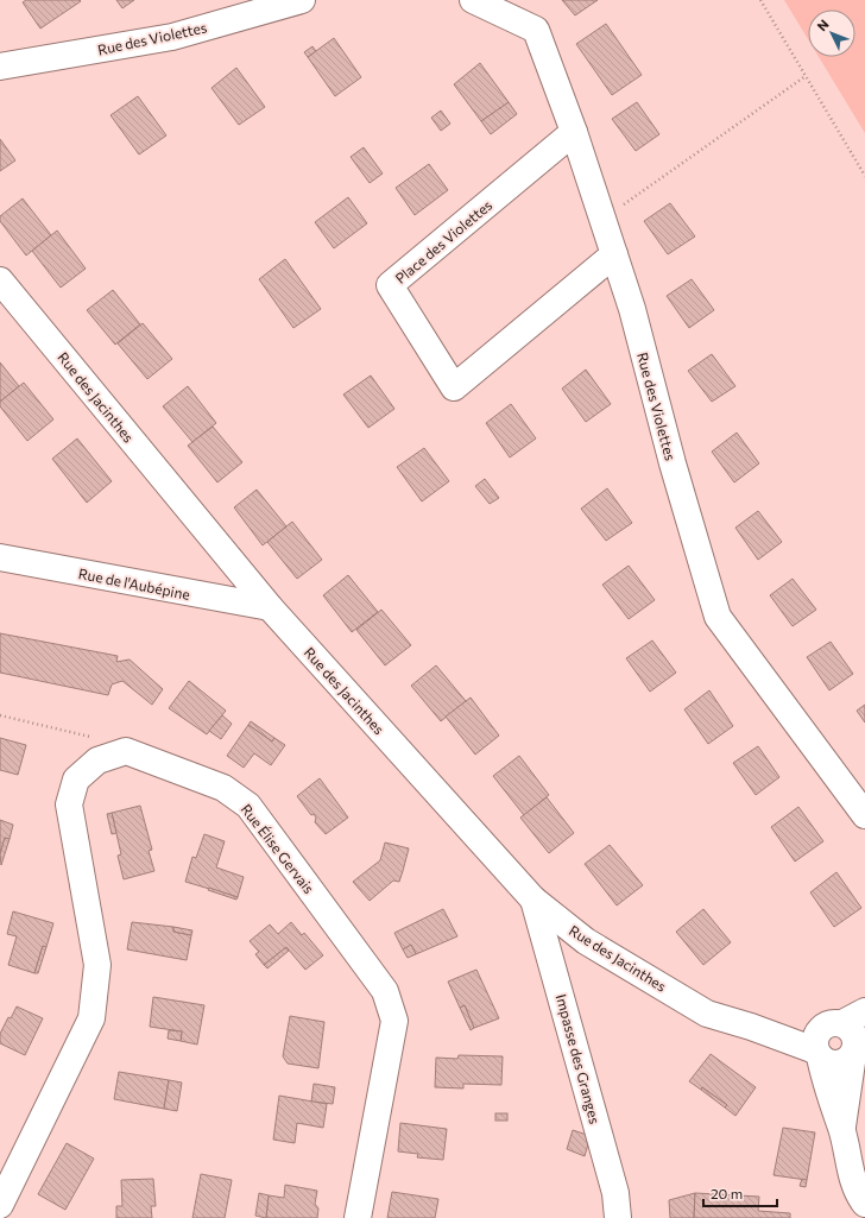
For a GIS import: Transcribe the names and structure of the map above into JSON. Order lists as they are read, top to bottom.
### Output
{
  "streets": {
    "street": [
      "Rue des Violettes",
      "Place des Violettes",
      "Rue des Jacinthes",
      "Rue de l'Aubépine",
      "Rue Élise Gervais",
      "Impasse des Granges"
    ]
  },
  "crossings": [
    ["Rue des Violettes", "Place des Violettes"],
    ["Rue des Jacinthes", "Rue de l'Aubépine"],
    ["Rue des Jacinthes", "Impasse des Granges"]
  ],
  "scale_bar": "20 m",
  "north": "top left"
}
